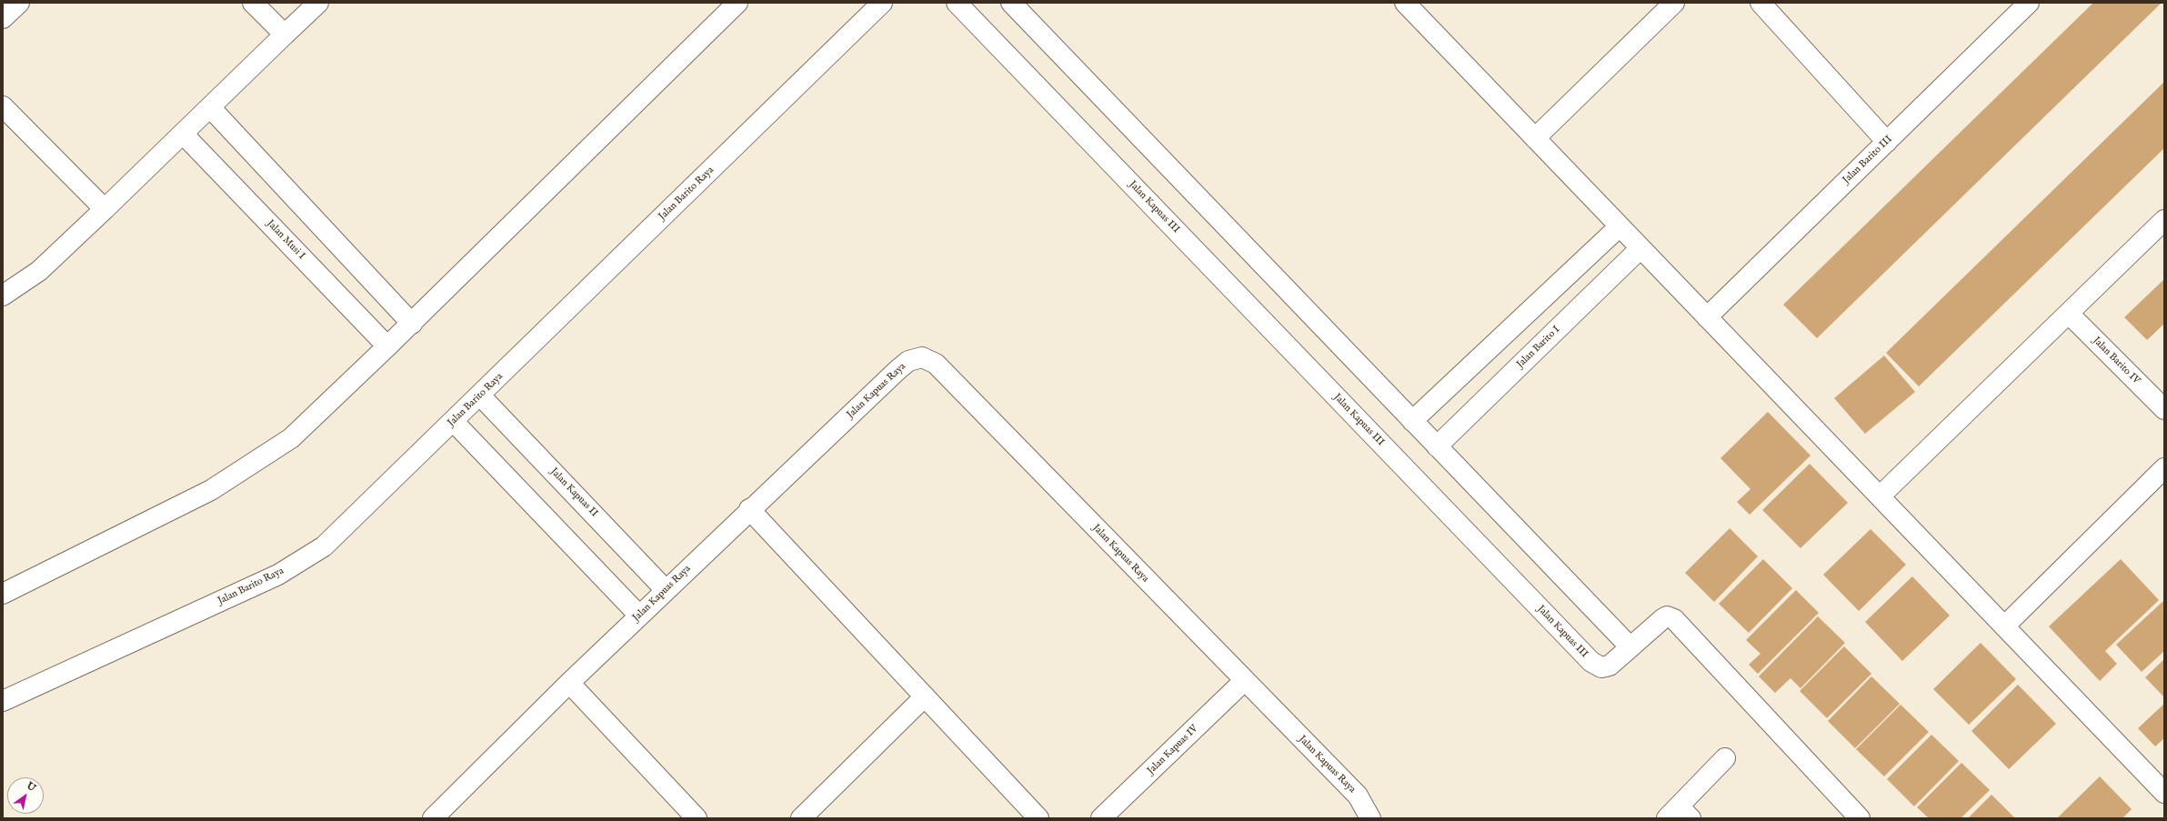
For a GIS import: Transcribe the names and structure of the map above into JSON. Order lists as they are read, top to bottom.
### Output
{
  "streets": {
    "street": [
      "Jalan Barito III",
      "Jalan Barito Raya",
      "Jalan Kapuas III",
      "Jalan Musi I",
      "Jalan Barito I",
      "Jalan Barito IV",
      "Jalan Kapuas Raya",
      "Jalan Kapuas II",
      "Jalan Kapuas IV"
    ]
  },
  "crossings": [
    ["Jalan Barito Raya", "Jalan Kapuas II"],
    ["Jalan Kapuas Raya", "Jalan Kapuas II"],
    ["Jalan Kapuas Raya", "Jalan Kapuas IV"]
  ],
  "north": "top right"
}
